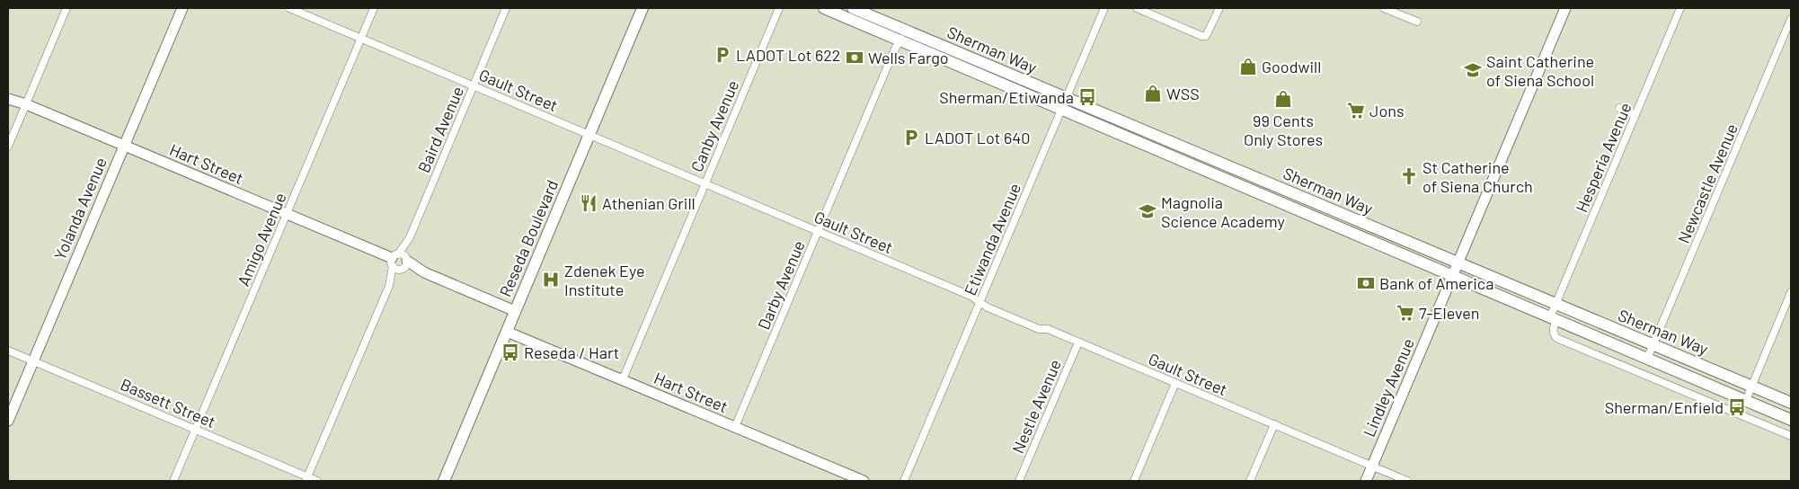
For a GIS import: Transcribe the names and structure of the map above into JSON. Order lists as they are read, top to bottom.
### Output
{
  "streets": {
    "main road": ["Sherman Way", "Reseda Boulevard"],
    "street": [
      "Gault Street",
      "Canby Avenue",
      "Baird Avenue",
      "Hesperia Avenue",
      "Hart Street",
      "Newcastle Avenue",
      "Yolanda Avenue",
      "Amigo Avenue",
      "Etiwanda Avenue",
      "Darby Avenue",
      "Lindley Avenue",
      "Bassett Street",
      "Nestle Avenue"
    ]
  },
  "crossings": [
    ["Sherman Way", "Hesperia Avenue"],
    ["Sherman Way", "Newcastle Avenue"],
    ["Sherman Way", "Etiwanda Avenue"],
    ["Sherman Way", "Darby Avenue"],
    ["Sherman Way", "Lindley Avenue"],
    ["Gault Street", "Canby Avenue"],
    ["Gault Street", "Baird Avenue"],
    ["Gault Street", "Reseda Boulevard"],
    ["Gault Street", "Amigo Avenue"],
    ["Gault Street", "Etiwanda Avenue"],
    ["Gault Street", "Darby Avenue"],
    ["Gault Street", "Lindley Avenue"],
    ["Gault Street", "Nestle Avenue"],
    ["Canby Avenue", "Hart Street"],
    ["Baird Avenue", "Hart Street"],
    ["Baird Avenue", "Bassett Street"],
    ["Hart Street", "Yolanda Avenue"],
    ["Hart Street", "Reseda Boulevard"],
    ["Hart Street", "Amigo Avenue"],
    ["Hart Street", "Darby Avenue"],
    ["Yolanda Avenue", "Bassett Street"],
    ["Amigo Avenue", "Bassett Street"]
  ],
  "places": {
    "parking": ["LADOT Lot 622", "LADOT Lot 640"],
    "bank": ["Wells Fargo", "Bank of America"],
    "shop": ["Goodwill", "WSS", "99 Cents Only Stores"],
    "school or university": ["Saint Catherine of Siena School", "Magnolia Science Academy"],
    "bus stop": ["Sherman/Etiwanda", "Reseda / Hart", "Sherman/Enfield"],
    "supermarket": ["Jons", "7-Eleven"],
    "church": ["St Catherine of Siena Church"],
    "restaurant": ["Athenian Grill"],
    "hospital": ["Zdenek Eye Institute"]
  }
}
